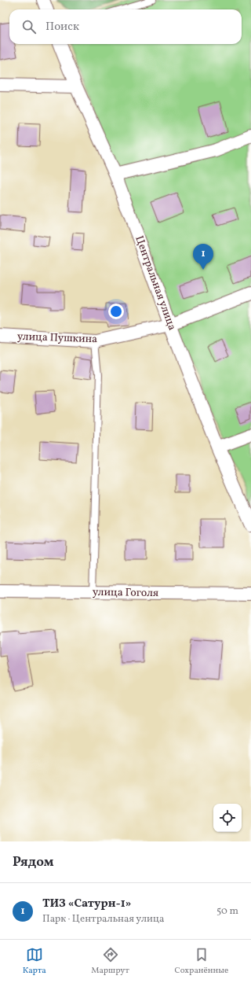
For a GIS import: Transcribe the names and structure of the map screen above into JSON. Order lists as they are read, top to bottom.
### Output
{
  "streets": {
    "street": ["Центральная улица", "улица Пушкина", "улица Гоголя"]
  },
  "crossings": [
    ["Центральная улица", "улица Пушкина"]
  ],
  "page": {
    "search": "Поиск",
    "pins": "1",
    "heading": "Рядом",
    "list": [
      {
        "mark": "1",
        "name": "ТИЗ «Сатурн-1»",
        "note": "Парк · Центральная улица",
        "value": "50 m"
      }
    ],
    "nav": ["Карта", "Маршрут", "Сохранённые"]
  }
}
